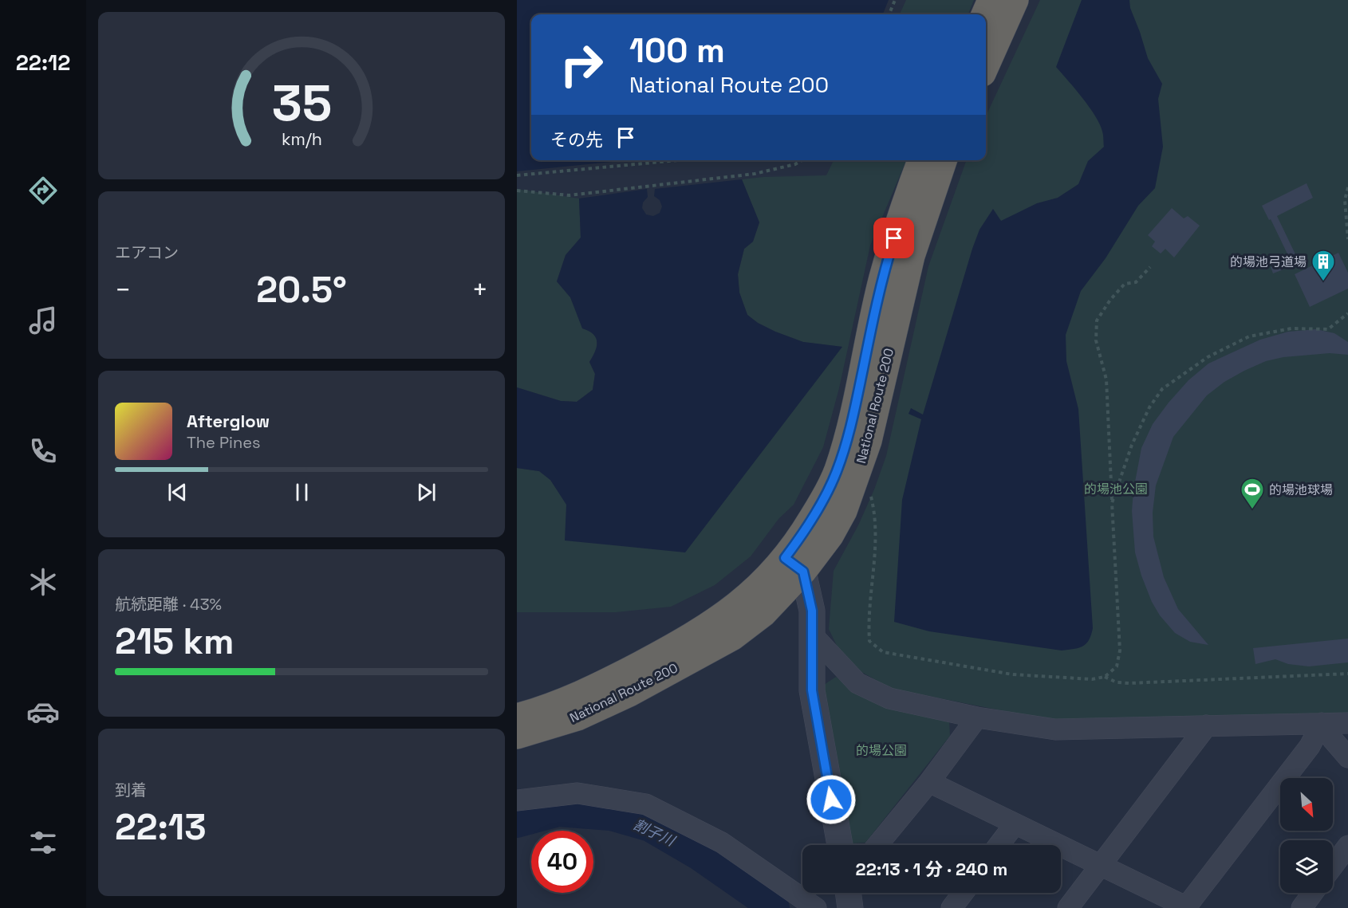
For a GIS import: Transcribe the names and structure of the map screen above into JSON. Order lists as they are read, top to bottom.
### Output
{
  "streets": {
    "highway": ["National Route 200"]
  },
  "water": ["割子川"],
  "parks": ["的場池公園", "的場公園"],
  "places": {
    "building": ["的場池弓道場"],
    "sports": ["的場池球場"]
  },
  "north": "bottom right",
  "page": {
    "tabs": "22:12",
    "turn": ["100 m", "National Route 200"],
    "then": "その先",
    "tile": [
      "エアコン",
      ["航続距離 · 43%", "215 km"],
      ["到着", "22:13"]
    ],
    "heat": ["−", "20.5°", "+"],
    "song": ["Afterglow", "The Pines"],
    "limit": "40",
    "trip": "22:13 · 1 分 · 240 m",
    "gauge": ["35", "km/h"]
  }
}
